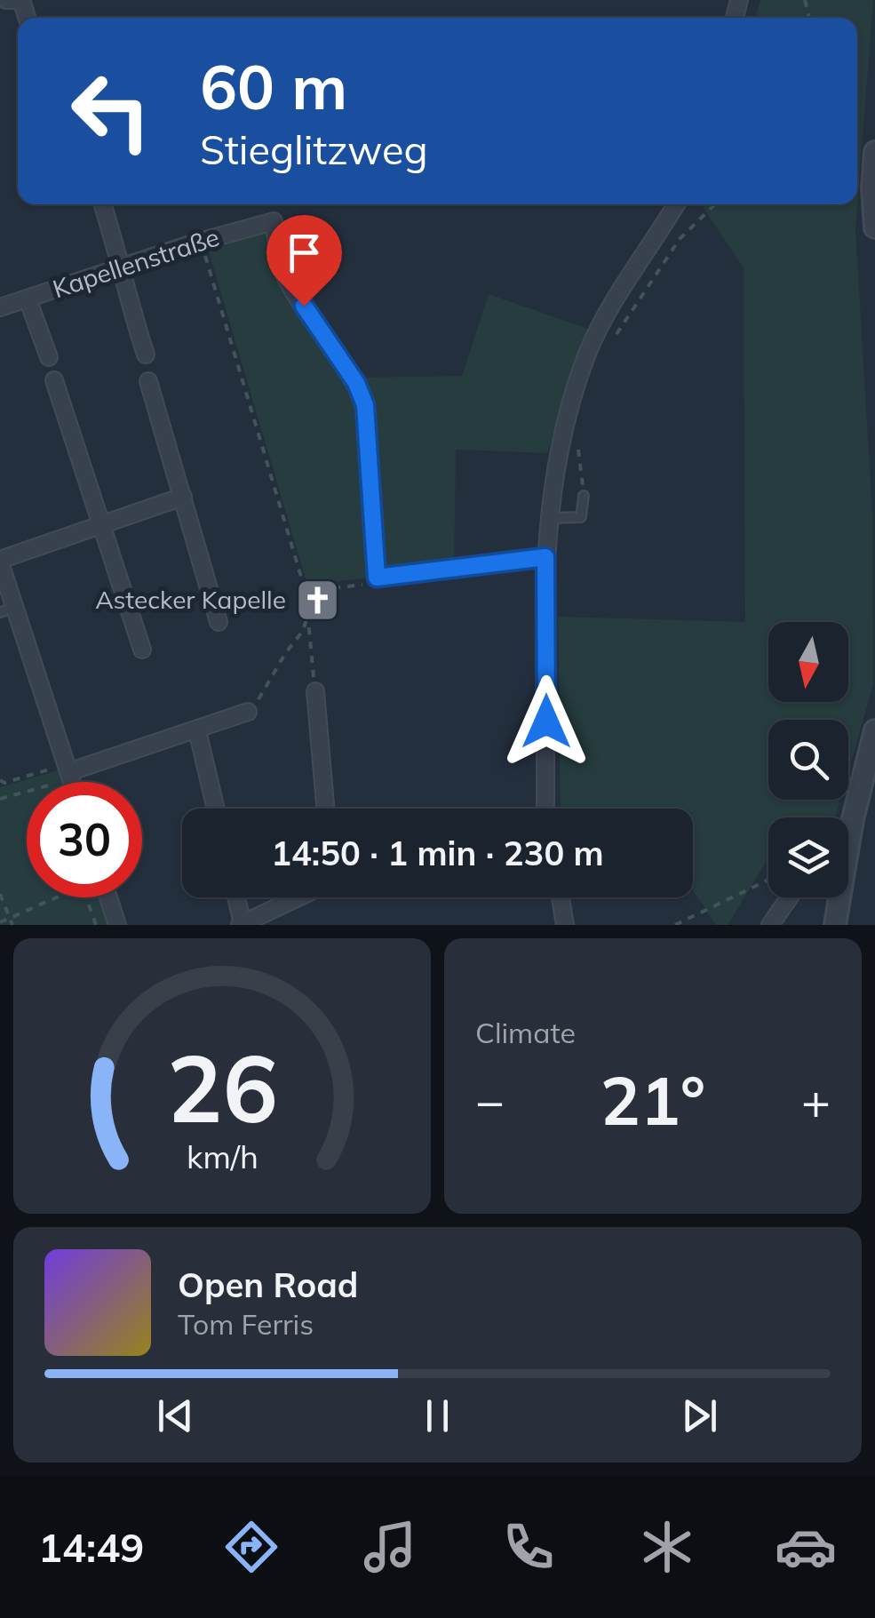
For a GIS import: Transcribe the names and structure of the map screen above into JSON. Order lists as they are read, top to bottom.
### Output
{
  "streets": {
    "street": ["Kapellenstraße"]
  },
  "places": {
    "church": ["Astecker Kapelle"]
  },
  "north": "bottom",
  "page": {
    "turn": ["60 m", "Stieglitzweg"],
    "limit": "30",
    "trip": "14:50 · 1 min · 230 m",
    "tile": "Climate",
    "heat": ["−", "21°", "+"],
    "song": ["Open Road", "Tom Ferris"],
    "tabs": "14:49",
    "gauge": ["26", "km/h"]
  }
}
